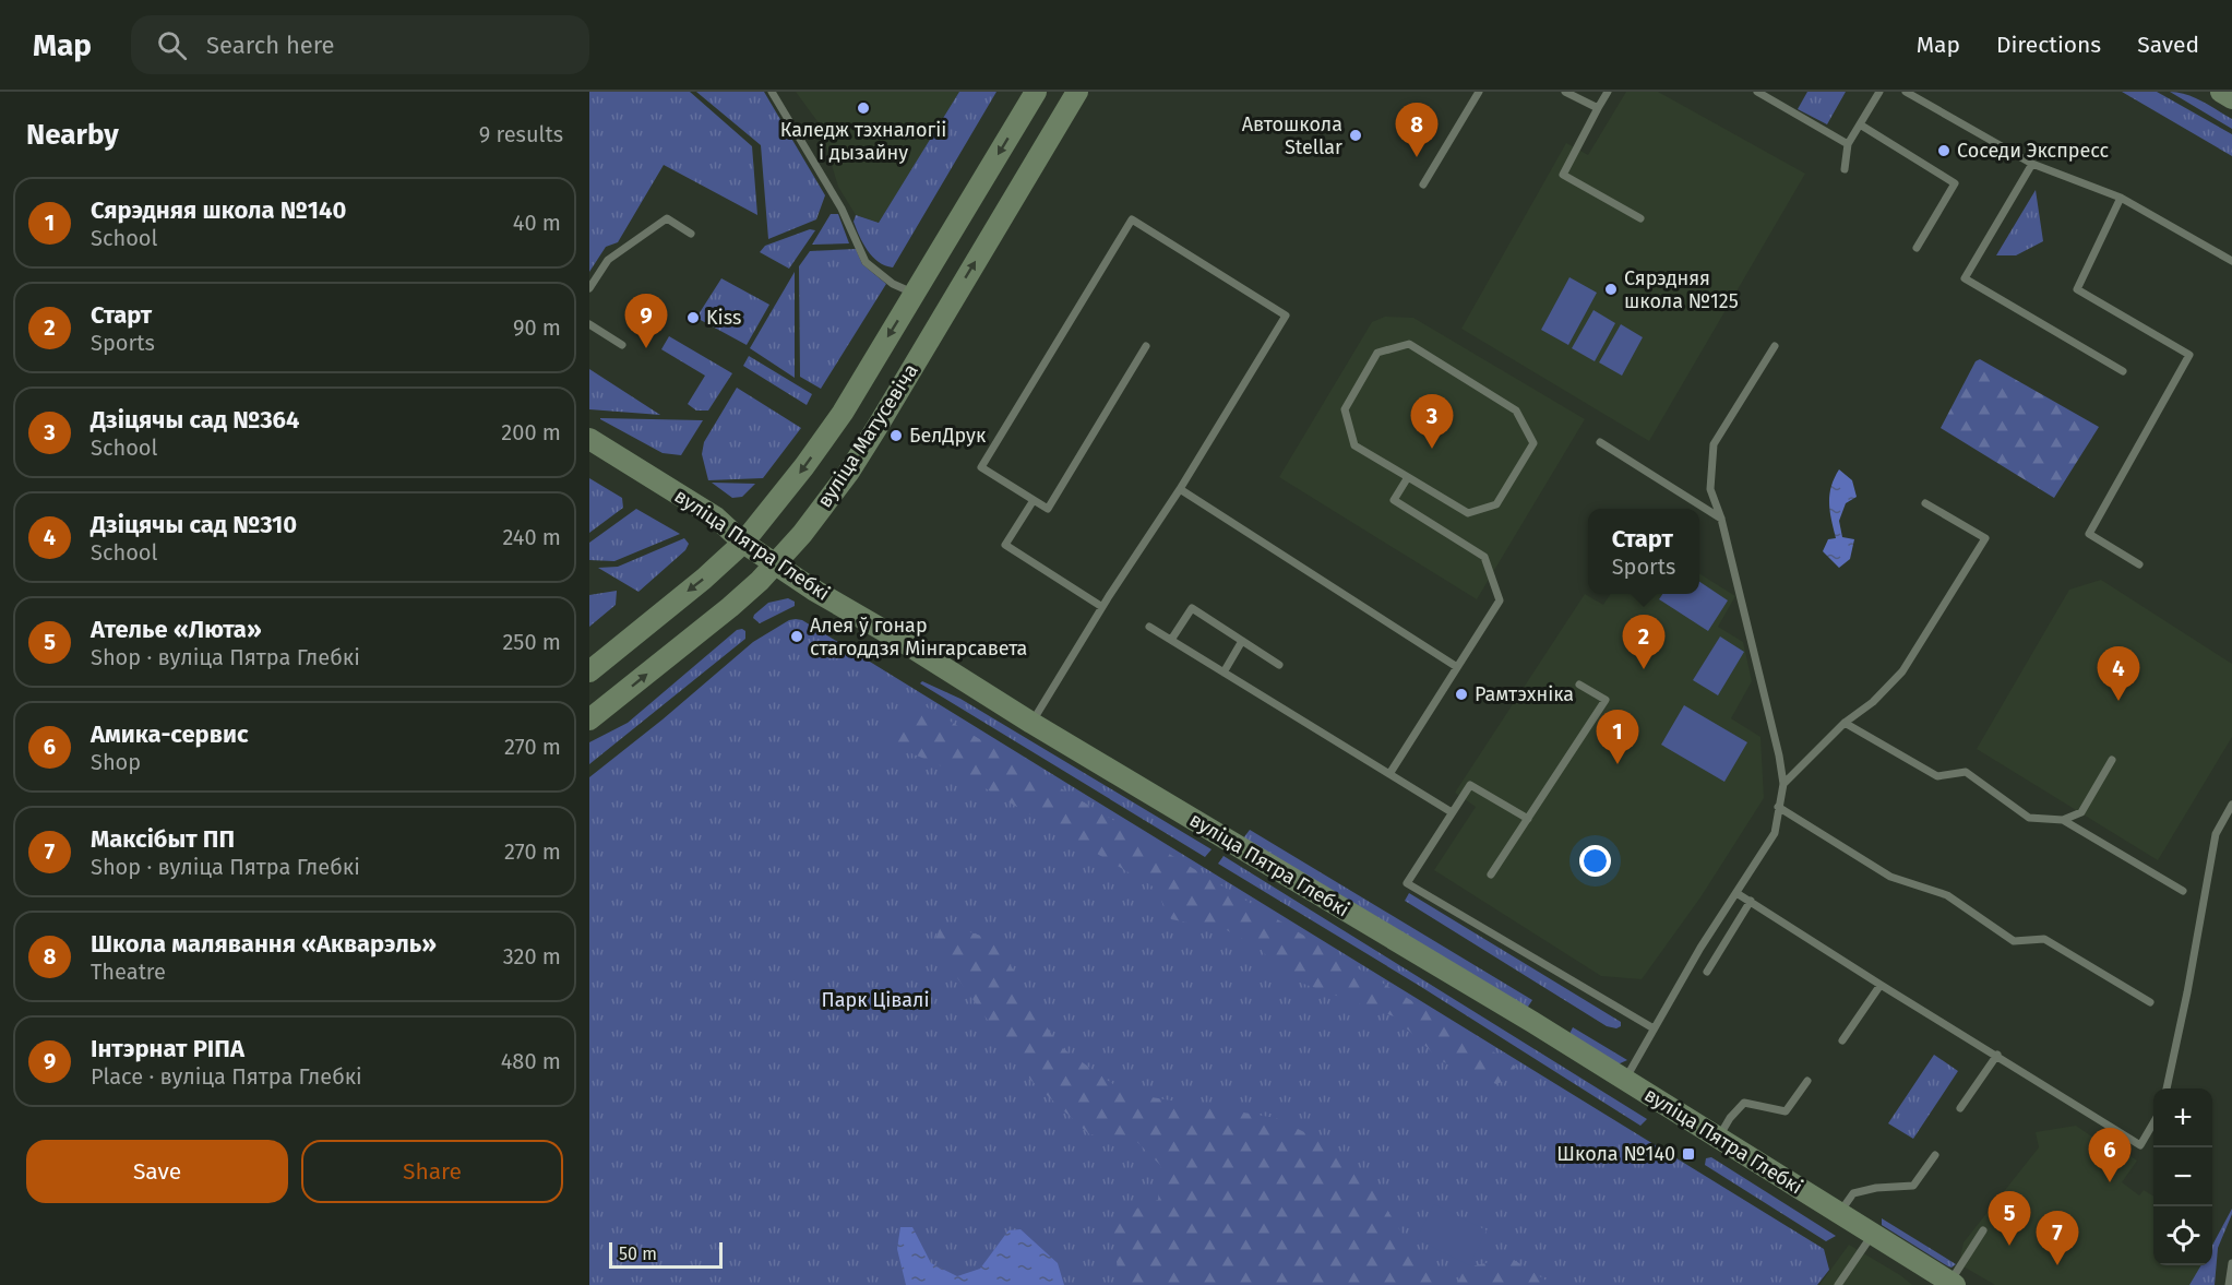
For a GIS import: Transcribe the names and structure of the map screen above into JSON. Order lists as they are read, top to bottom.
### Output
{
  "streets": {
    "main road": ["вуліца Матусевіча", "вуліца Пятра Глебкі"]
  },
  "crossings": [
    ["вуліца Матусевіча", "вуліца Пятра Глебкі"]
  ],
  "parks": ["Парк Цівалі"],
  "places": {
    "other": [
      "Каледж тэхналогіі і дызайну",
      "Автошкола Stellar",
      "Соседи Экспресс",
      "Сярэдняя школа №125",
      "Kiss",
      "БелДрук",
      "Алея ў гонар стагоддзя Мінгарсавета",
      "Рамтэхніка"
    ],
    "transit": ["Школа №140"]
  },
  "scale_bar": "50 m",
  "page": {
    "header": "Map",
    "search": "Search here",
    "nav": ["Map", "Directions", "Saved"],
    "heading": ["Nearby", "9 results"],
    "pins": [
      "8",
      "9",
      "3",
      "2",
      "4",
      "1",
      "6",
      "5",
      "7"
    ],
    "list": [
      {
        "mark": "1",
        "name": "Сярэдняя школа №140",
        "note": "School",
        "value": "40 m"
      },
      {
        "mark": "2",
        "name": "Старт",
        "note": "Sports",
        "value": "90 m"
      },
      {
        "mark": "3",
        "name": "Дзіцячы сад №364",
        "note": "School",
        "value": "200 m"
      },
      {
        "mark": "4",
        "name": "Дзіцячы сад №310",
        "note": "School",
        "value": "240 m"
      },
      {
        "mark": "5",
        "name": "Ателье «Люта»",
        "note": "Shop · вуліца Пятра Глебкі",
        "value": "250 m"
      },
      {
        "mark": "6",
        "name": "Амика-сервис",
        "note": "Shop",
        "value": "270 m"
      },
      {
        "mark": "7",
        "name": "Максібыт ПП",
        "note": "Shop · вуліца Пятра Глебкі",
        "value": "270 m"
      },
      {
        "mark": "8",
        "name": "Школа малявання «Акварэль»",
        "note": "Theatre",
        "value": "320 m"
      },
      {
        "mark": "9",
        "name": "Інтэрнат РІПА",
        "note": "Place · вуліца Пятра Глебкі",
        "value": "480 m"
      }
    ],
    "popup": ["Старт", "Sports"],
    "map_buttons": ["+", "−"],
    "buttons": ["Save", "Share"],
    "scale": "50 m"
  }
}
